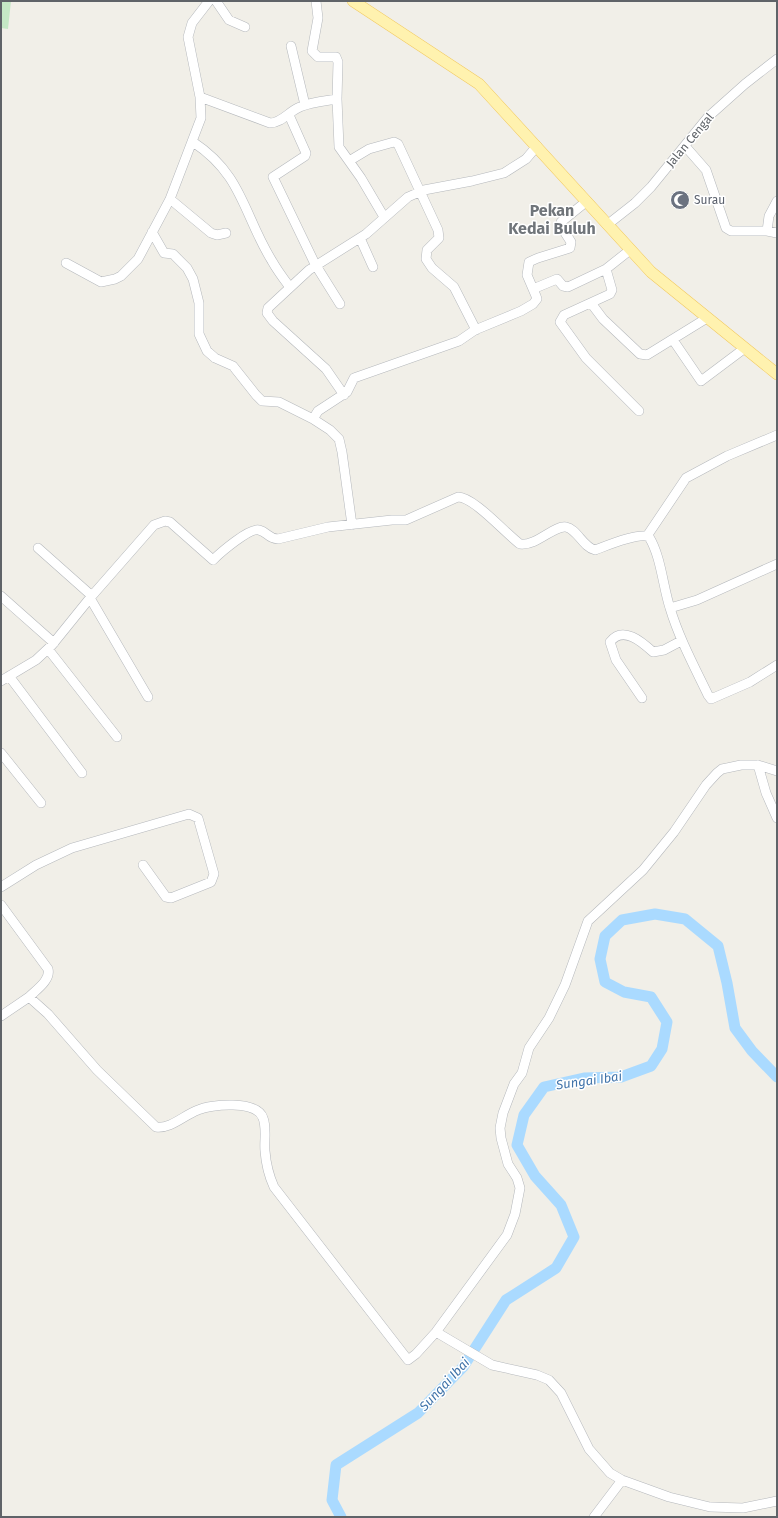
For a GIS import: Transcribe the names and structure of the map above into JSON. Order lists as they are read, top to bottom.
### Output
{
  "streets": {
    "street": ["Jalan Cengal"]
  },
  "districts": ["Pekan Kedai Buluh"],
  "water": ["Sungai Ibai"],
  "places": {
    "mosque": ["Surau"]
  }
}
